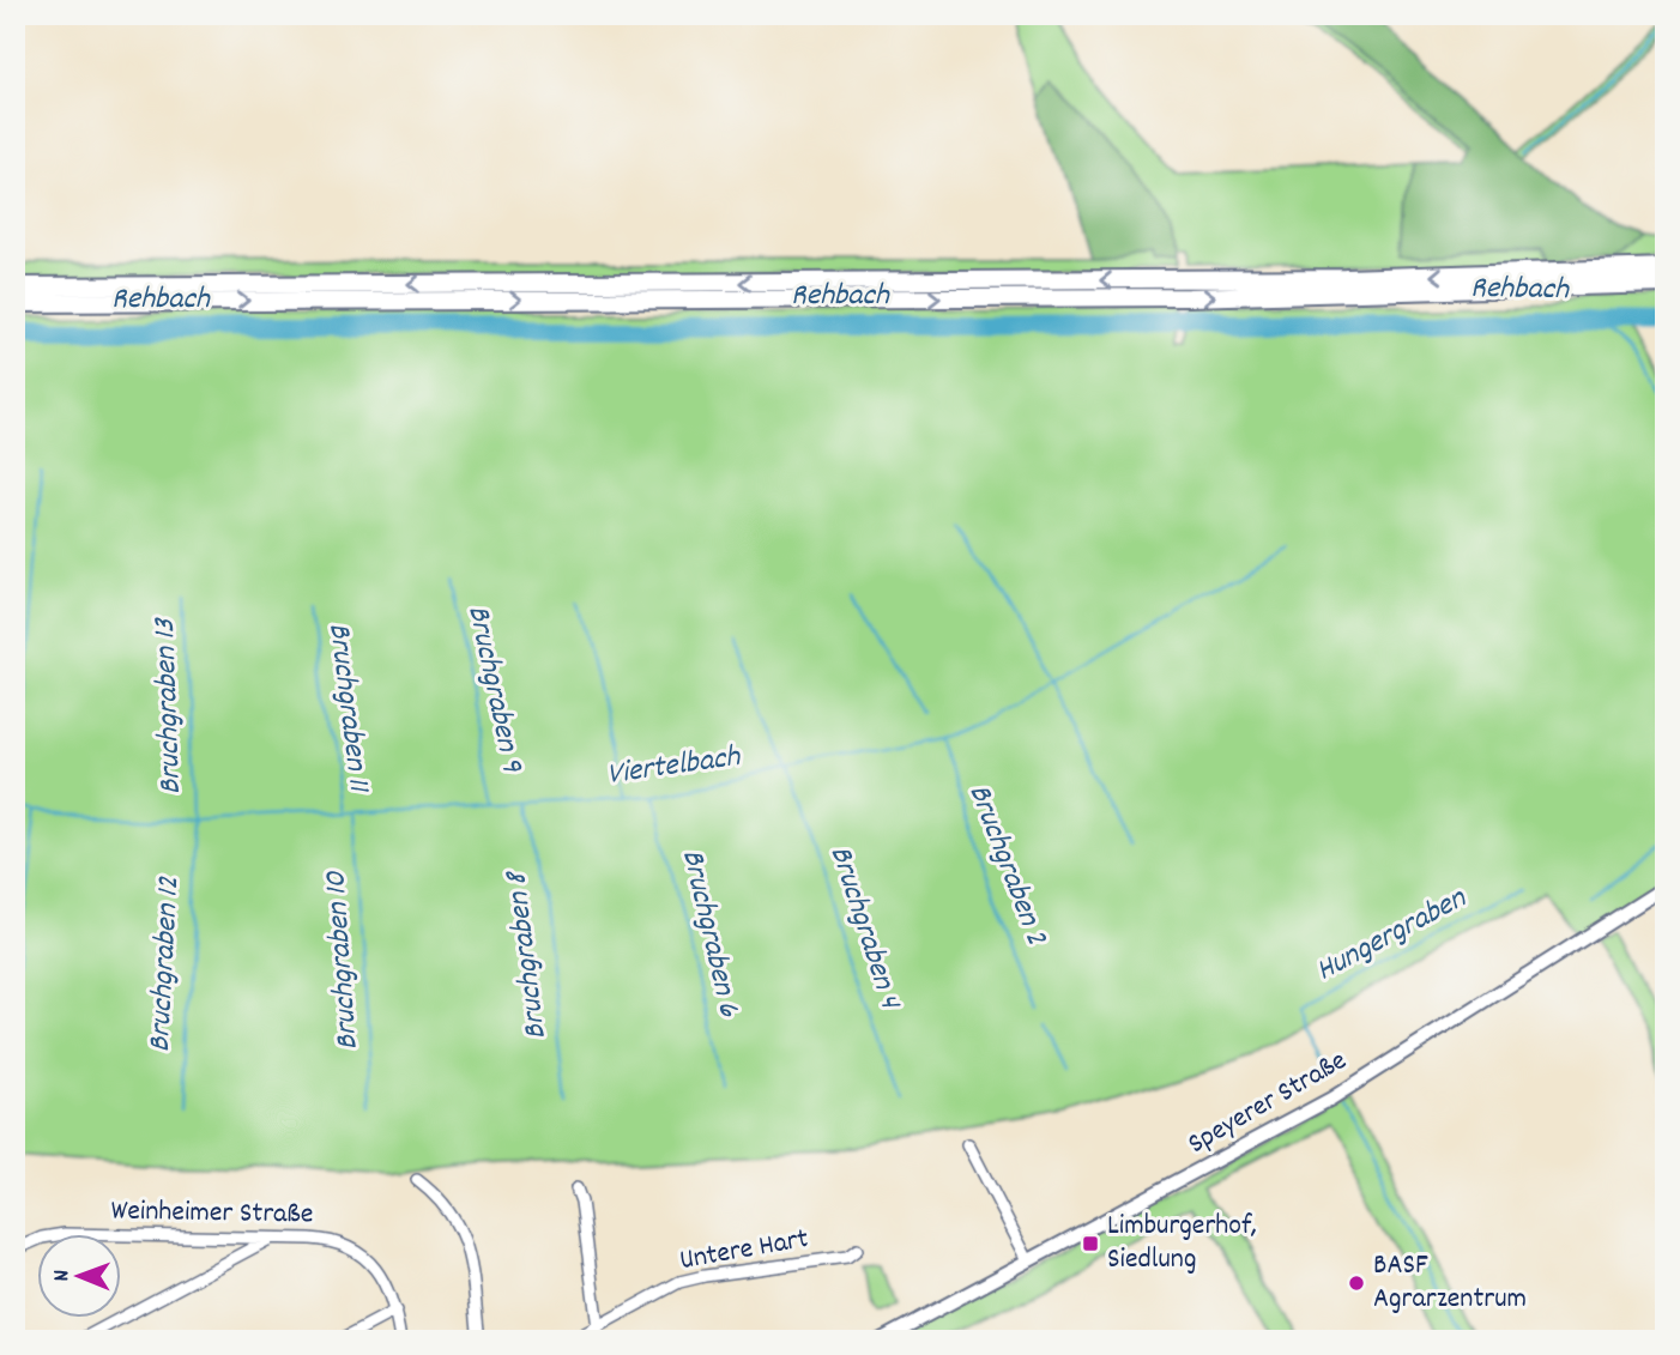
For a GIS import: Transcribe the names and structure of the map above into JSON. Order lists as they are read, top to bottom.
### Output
{
  "streets": {
    "street": ["Speyerer Straße", "Weinheimer Straße", "Untere Hart"]
  },
  "water": [
    "Rehbach",
    "Bruchgraben 9",
    "Bruchgraben 13",
    "Bruchgraben 11",
    "Viertelbach",
    "Bruchgraben 2",
    "Bruchgraben 4",
    "Bruchgraben 6",
    "Hungergraben",
    "Bruchgraben 8",
    "Bruchgraben 10",
    "Bruchgraben 12"
  ],
  "places": {
    "transit": ["Limburgerhof, Siedlung"],
    "other": ["BASF Agrarzentrum"]
  },
  "north": "left"
}
